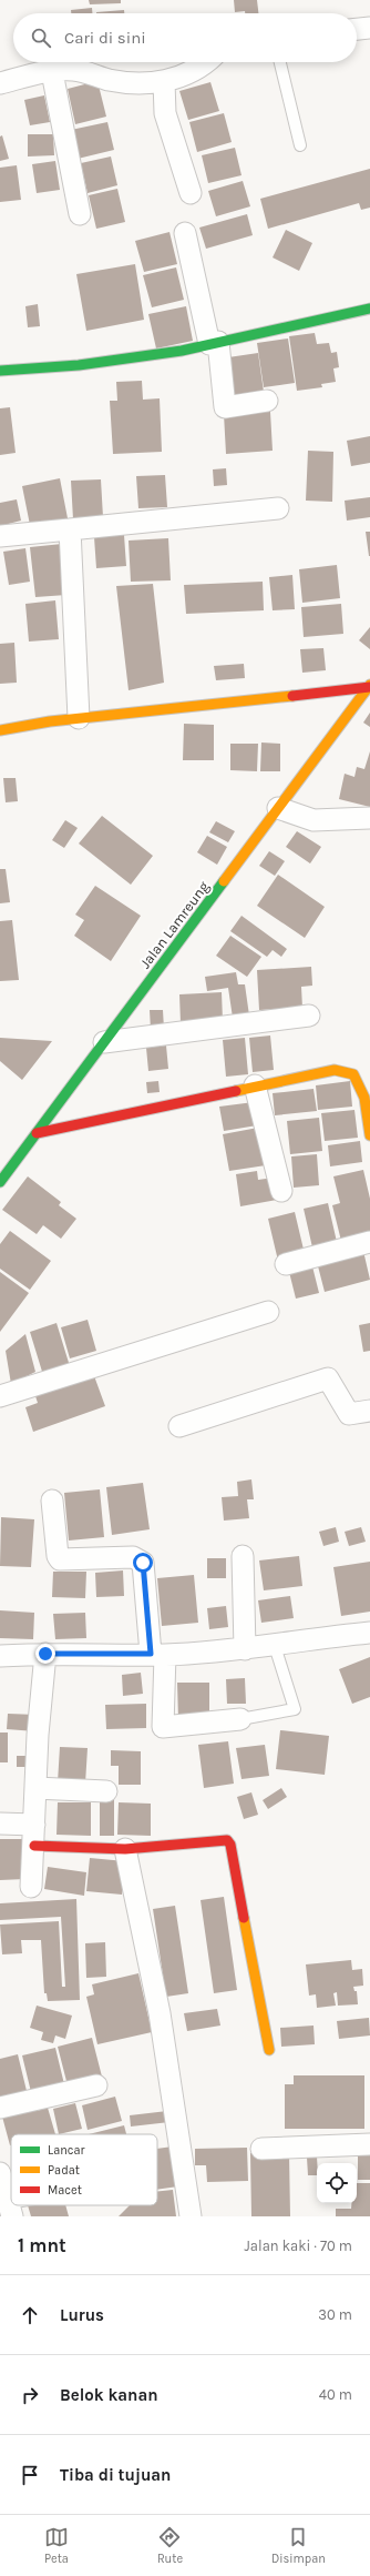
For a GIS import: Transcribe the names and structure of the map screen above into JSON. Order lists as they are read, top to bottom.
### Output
{
  "streets": {
    "street": ["Jalan Lamreung"]
  },
  "legend": ["Lancar", "Padat", "Macet"],
  "page": {
    "search": "Cari di sini",
    "heading": ["1 mnt", "Jalan kaki · 70 m"],
    "list": [
      ["Lurus", "30 m"],
      ["Belok kanan", "40 m"],
      "Tiba di tujuan"
    ],
    "nav": ["Peta", "Rute", "Disimpan"]
  }
}
